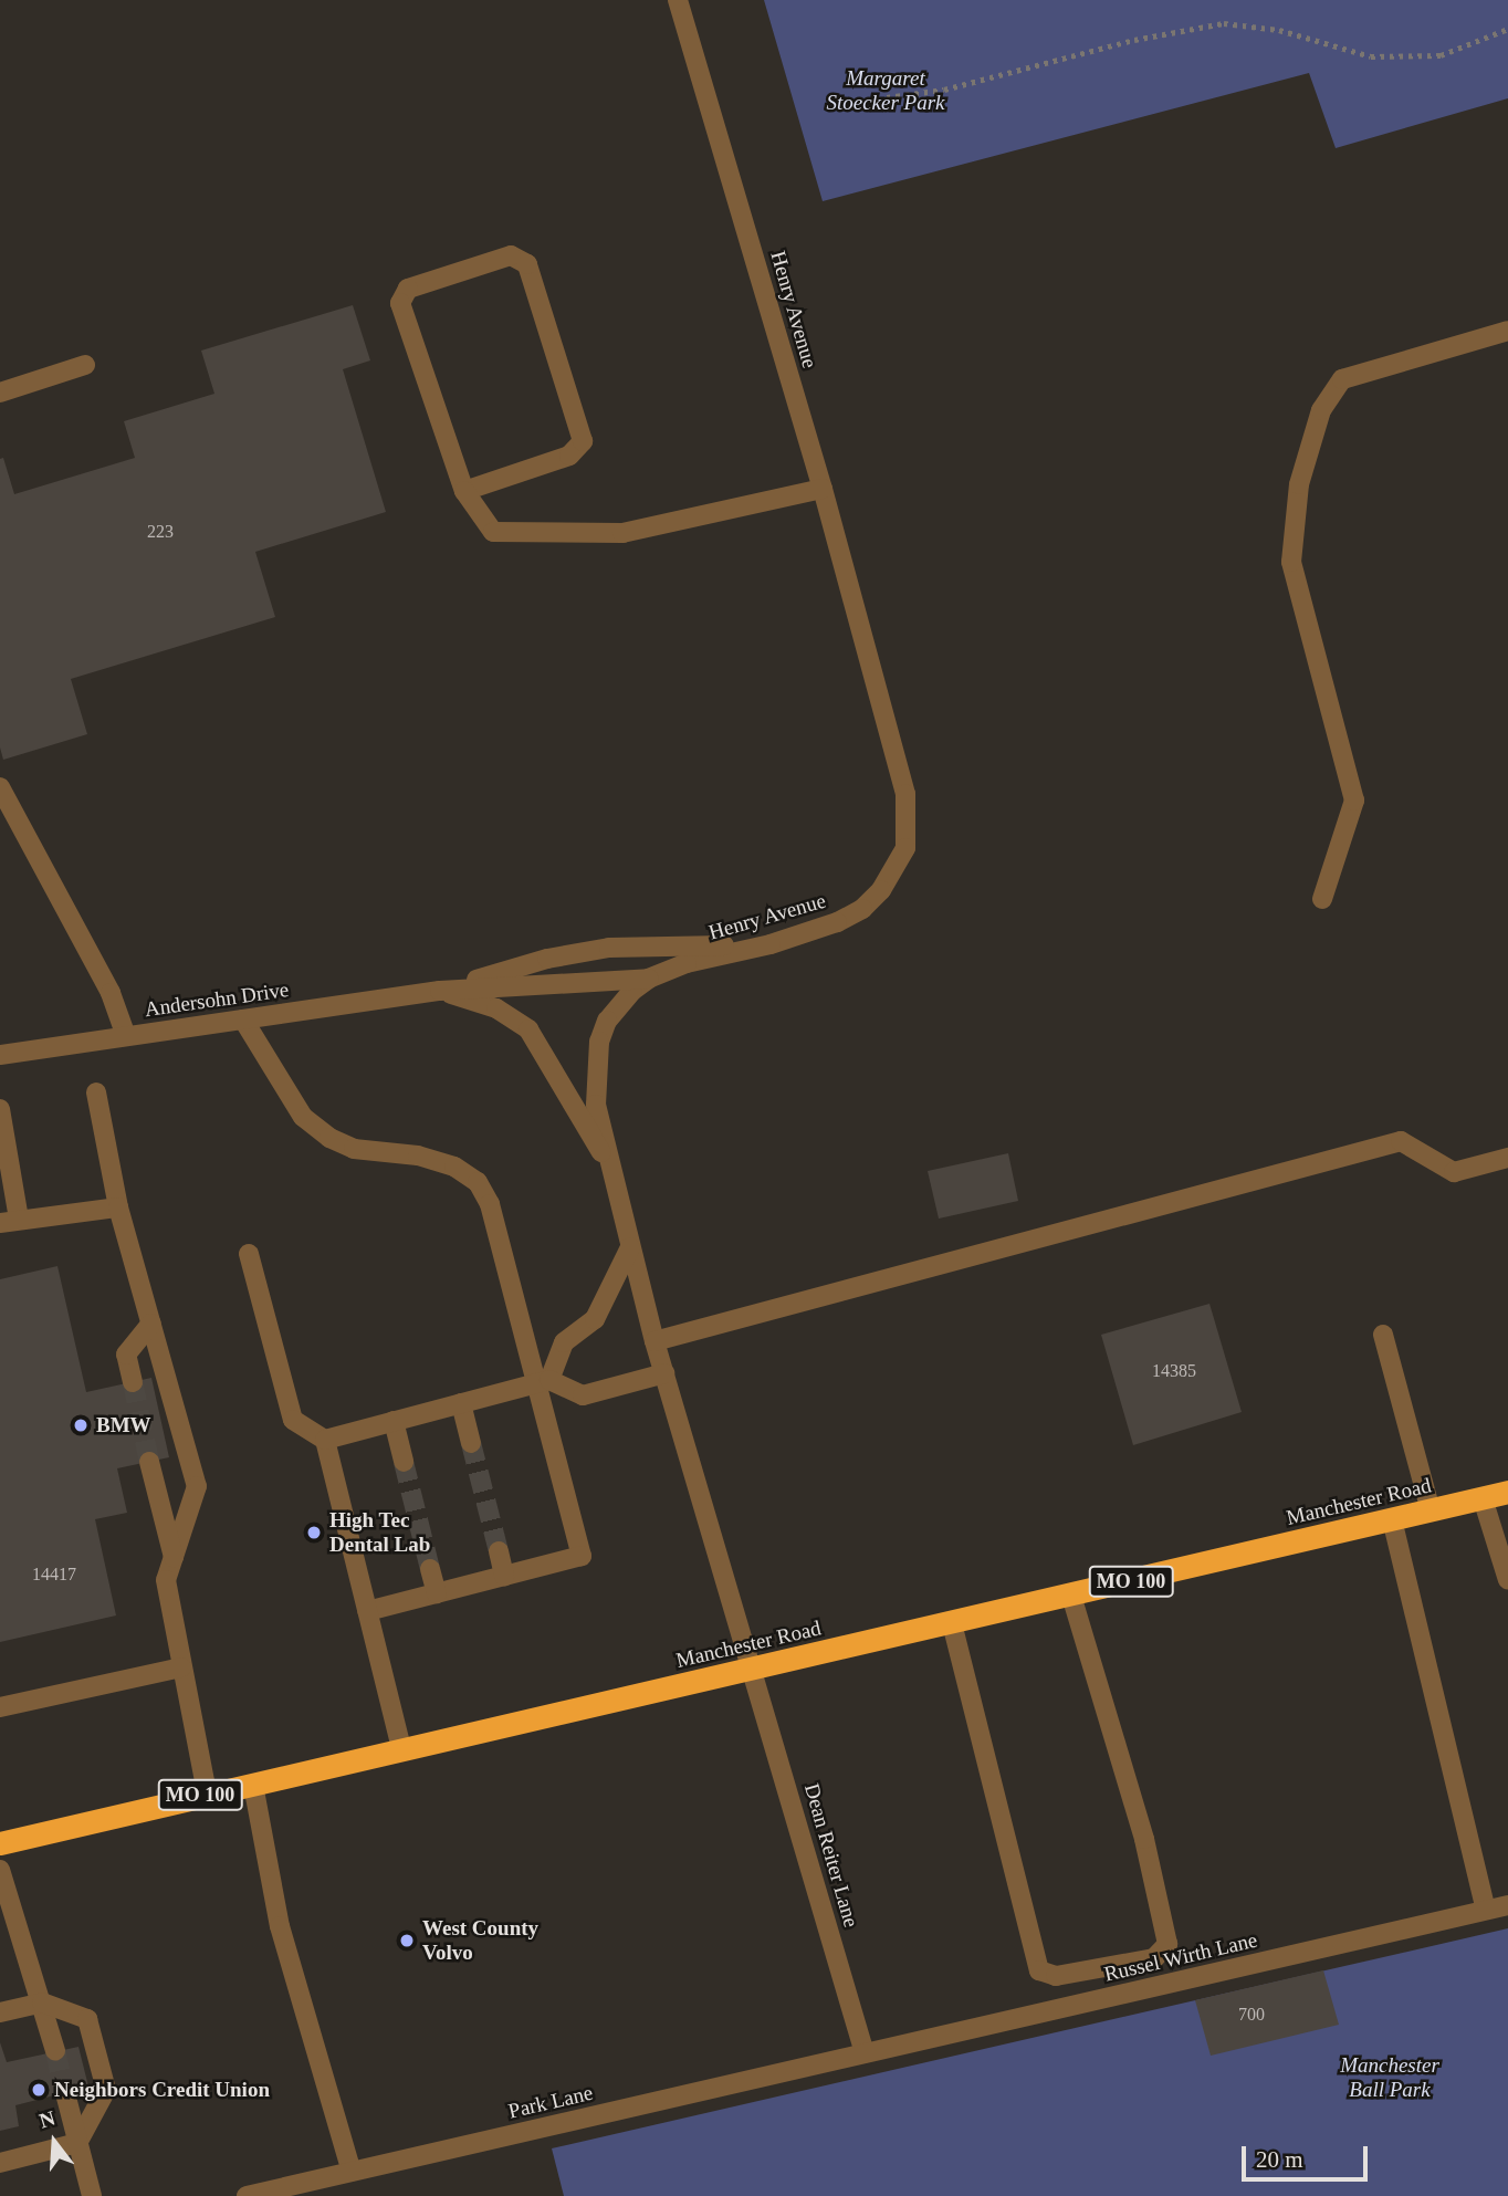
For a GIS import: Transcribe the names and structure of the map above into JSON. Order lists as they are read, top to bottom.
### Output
{
  "streets": {
    "highway": ["Manchester Road", "MO 100"],
    "street": [
      "Henry Avenue",
      "Andersohn Drive",
      "Dean Reiter Lane",
      "Russel Wirth Lane",
      "Park Lane"
    ]
  },
  "crossings": [
    ["Henry Avenue", "Andersohn Drive"],
    ["Henry Avenue", "Manchester Road"],
    ["Henry Avenue", "Dean Reiter Lane"],
    ["Manchester Road", "Dean Reiter Lane"],
    ["Dean Reiter Lane", "Russel Wirth Lane"],
    ["Dean Reiter Lane", "Park Lane"],
    ["Russel Wirth Lane", "Park Lane"]
  ],
  "parks": ["Margaret Stoecker Park", "Manchester Ball Park"],
  "places": [
    "BMW",
    "High Tec Dental Lab",
    "West County Volvo",
    "Neighbors Credit Union"
  ],
  "house_numbers": [
    "223",
    "14385",
    "14417",
    "700"
  ],
  "scale_bar": "20 m",
  "north": "top"
}
